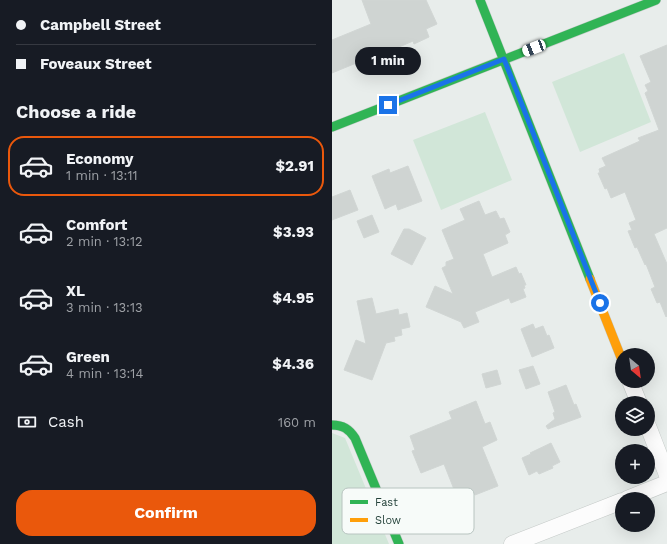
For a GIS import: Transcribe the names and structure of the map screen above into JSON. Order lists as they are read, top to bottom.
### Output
{
  "legend": ["Fast", "Slow"],
  "north": "bottom right",
  "page": {
    "banner": ["Campbell Street", "Foveaux Street"],
    "bubble": "1 min",
    "heading": "Choose a ride",
    "list": [
      {
        "name": "Economy",
        "note": "1 min · 13:11",
        "value": "$2.91"
      },
      {
        "name": "Comfort",
        "note": "2 min · 13:12",
        "value": "$3.93"
      },
      {
        "name": "XL",
        "note": "3 min · 13:13",
        "value": "$4.95"
      },
      {
        "name": "Green",
        "note": "4 min · 13:14",
        "value": "$4.36"
      }
    ],
    "map_buttons": ["+", "−"],
    "pay": ["Cash", "160 m"],
    "buttons": "Confirm"
  }
}
